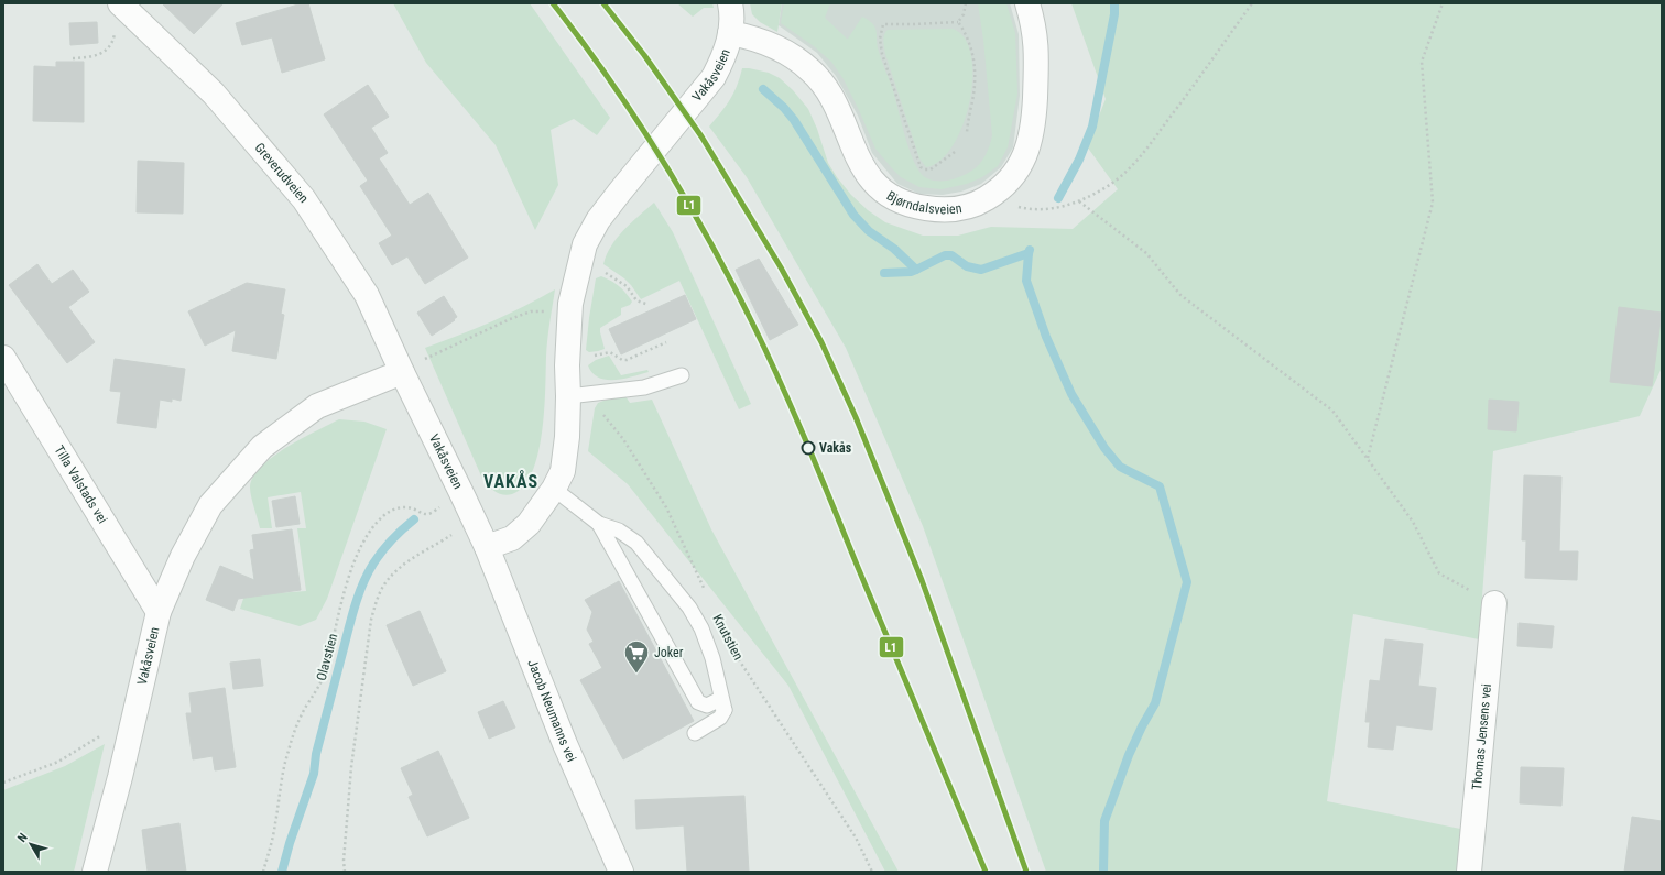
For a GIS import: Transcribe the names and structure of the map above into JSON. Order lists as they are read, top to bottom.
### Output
{
  "streets": {
    "street": [
      "Vakåsveien",
      "Greverudveien",
      "Bjørndalsveien",
      "Tilla Valstads vei",
      "Jacob Neumanns vei",
      "Thomas Jensens vei"
    ],
    "path": ["Knutstien", "Olavstien"]
  },
  "crossings": [
    ["Vakåsveien", "Greverudveien"],
    ["Vakåsveien", "Bjørndalsveien"],
    ["Vakåsveien", "Tilla Valstads vei"],
    ["Vakåsveien", "Jacob Neumanns vei"]
  ],
  "districts": ["VAKÅS"],
  "places": {
    "other": ["Vakås"],
    "supermarket": ["Joker"]
  },
  "lines": ["transit line L1"],
  "north": "top left"
}
